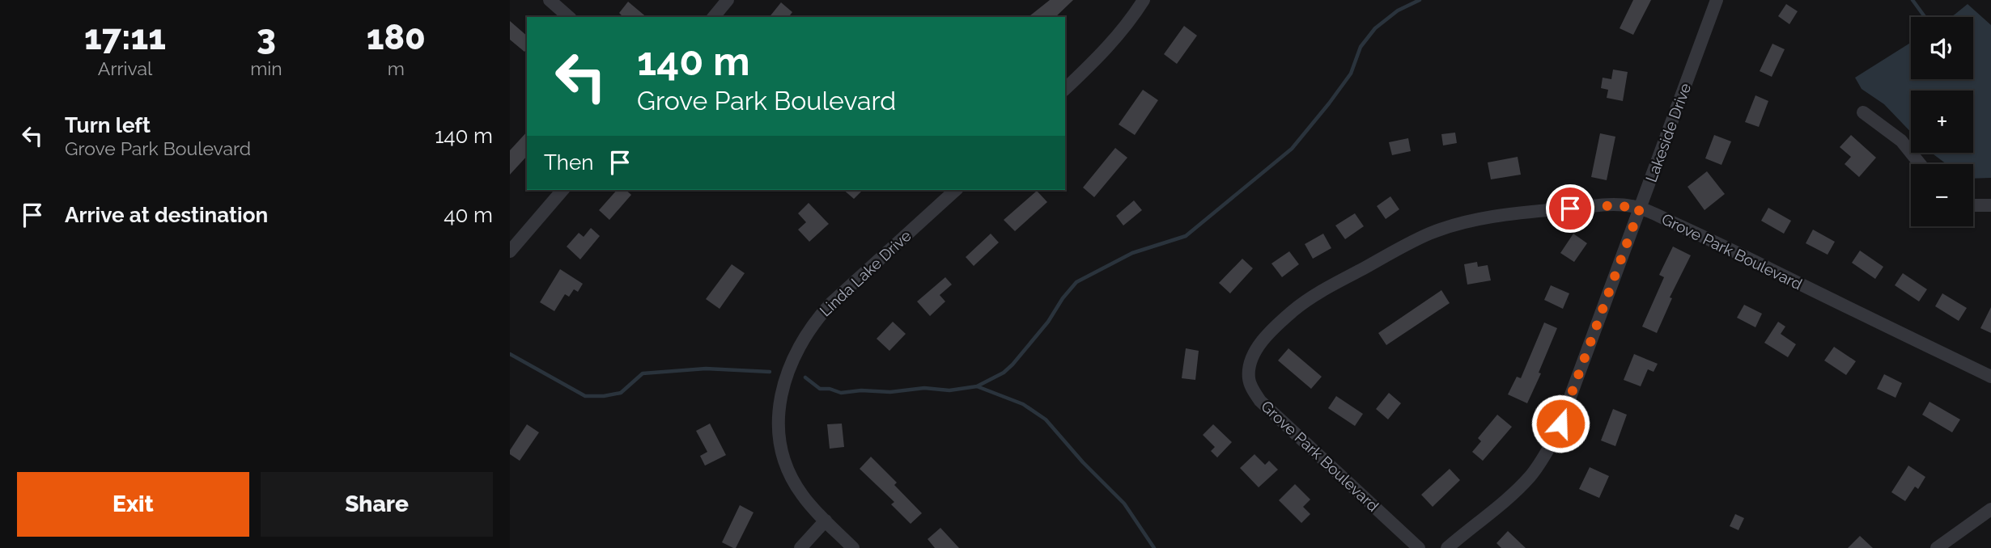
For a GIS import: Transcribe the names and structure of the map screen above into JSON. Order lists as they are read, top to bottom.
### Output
{
  "streets": {
    "street": ["Lakeside Drive", "Grove Park Boulevard", "Linda Lake Drive"]
  },
  "crossings": [
    ["Lakeside Drive", "Grove Park Boulevard"]
  ],
  "page": {
    "eta": [
      "17:11",
      "Arrival",
      "3",
      "min",
      "180",
      "m"
    ],
    "map_buttons": ["+", "−"],
    "turn": ["140 m", "Grove Park Boulevard"],
    "list": [
      {
        "name": "Turn left",
        "note": "Grove Park Boulevard",
        "value": "140 m"
      },
      {
        "name": "Arrive at destination",
        "value": "40 m"
      }
    ],
    "then": "Then",
    "buttons": ["Exit", "Share"]
  }
}
